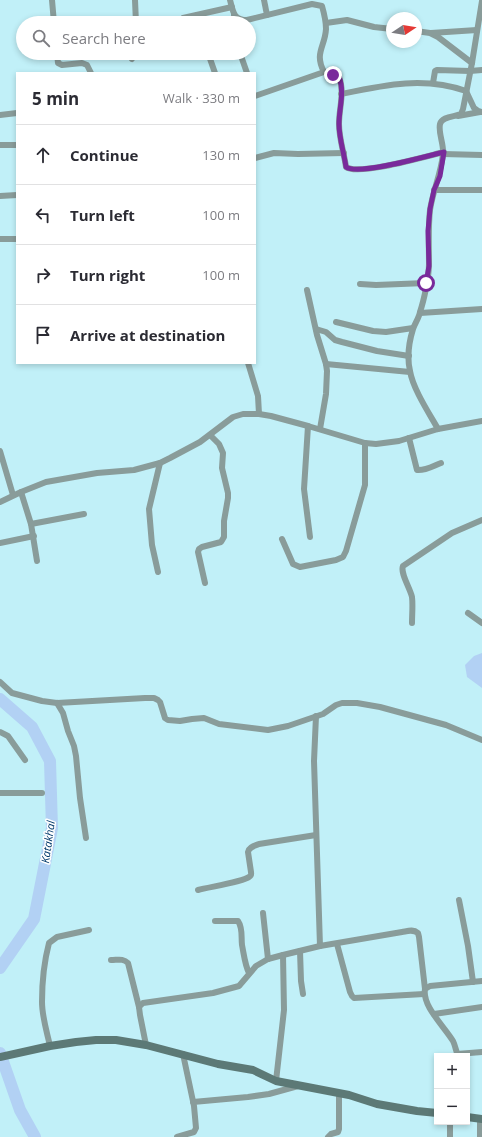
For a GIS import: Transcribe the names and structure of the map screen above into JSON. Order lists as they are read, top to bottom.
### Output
{
  "water": ["Katakhal"],
  "north": "right",
  "page": {
    "search": "Search here",
    "heading": ["5 min", "Walk · 330 m"],
    "list": [
      ["Continue", "130 m"],
      ["Turn left", "100 m"],
      ["Turn right", "100 m"],
      "Arrive at destination"
    ],
    "map_buttons": ["+", "−"]
  }
}
